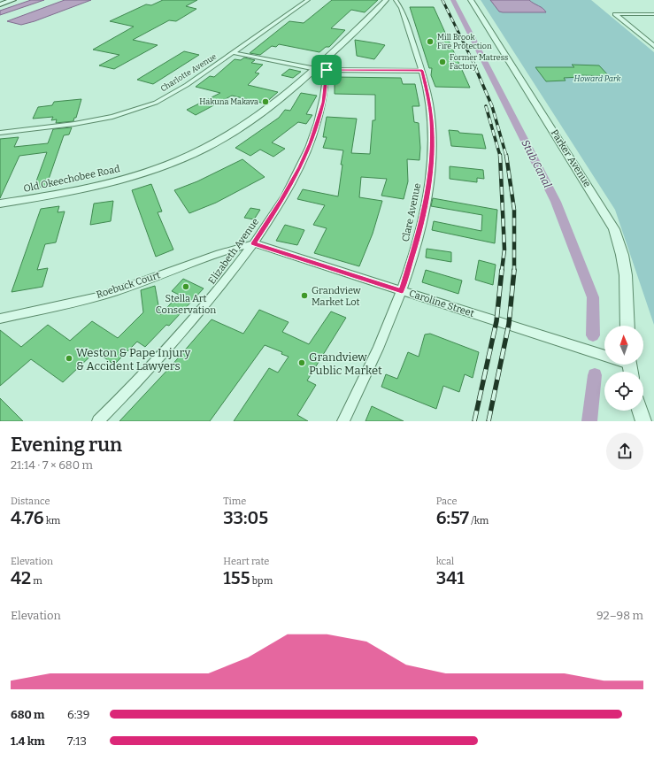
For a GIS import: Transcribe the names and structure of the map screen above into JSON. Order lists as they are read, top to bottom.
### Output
{
  "streets": {
    "street": [
      "Charlotte Avenue",
      "Parker Avenue",
      "Old Okeechobee Road",
      "Clare Avenue",
      "Elizabeth Avenue",
      "Roebuck Court",
      "Caroline Street"
    ]
  },
  "crossings": [
    ["Old Okeechobee Road", "Elizabeth Avenue"],
    ["Clare Avenue", "Caroline Street"],
    ["Elizabeth Avenue", "Roebuck Court"],
    ["Elizabeth Avenue", "Caroline Street"],
    ["Roebuck Court", "Caroline Street"]
  ],
  "water": ["Stub Canal"],
  "parks": ["Howard Park"],
  "places": [
    "Mill Brook Fire Protection",
    "Former Matress Factory",
    "Hakuna Makava",
    "Stella Art Conservation",
    "Grandview Market Lot",
    "Weston & Pape Injury & Accident Lawyers",
    "Grandview Public Market"
  ],
  "north": "top",
  "page": {
    "heading": ["Evening run", "21:14 · 7 × 680 m"],
    "stats": [
      ["Distance", "4.76 km"],
      ["Time", "33:05"],
      ["Pace", "6:57 /km"],
      ["Elevation", "42 m"],
      ["Heart rate", "155 bpm"],
      ["kcal", "341"]
    ],
    "chart": ["Elevation", "92–98 m"],
    "list": [
      {
        "name": "680 m",
        "note": "6:39"
      },
      {
        "name": "1.4 km",
        "note": "7:13"
      }
    ]
  }
}
